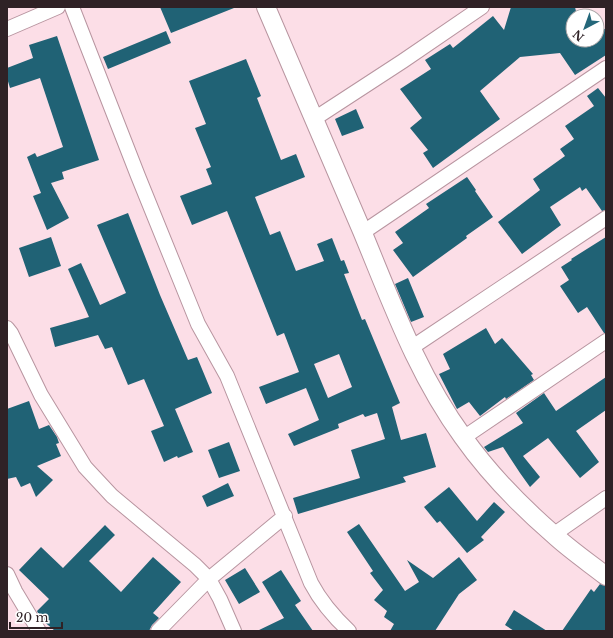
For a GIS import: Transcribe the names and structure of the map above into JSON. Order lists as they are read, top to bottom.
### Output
{
  "scale_bar": "20 m",
  "north": "bottom left"
}
